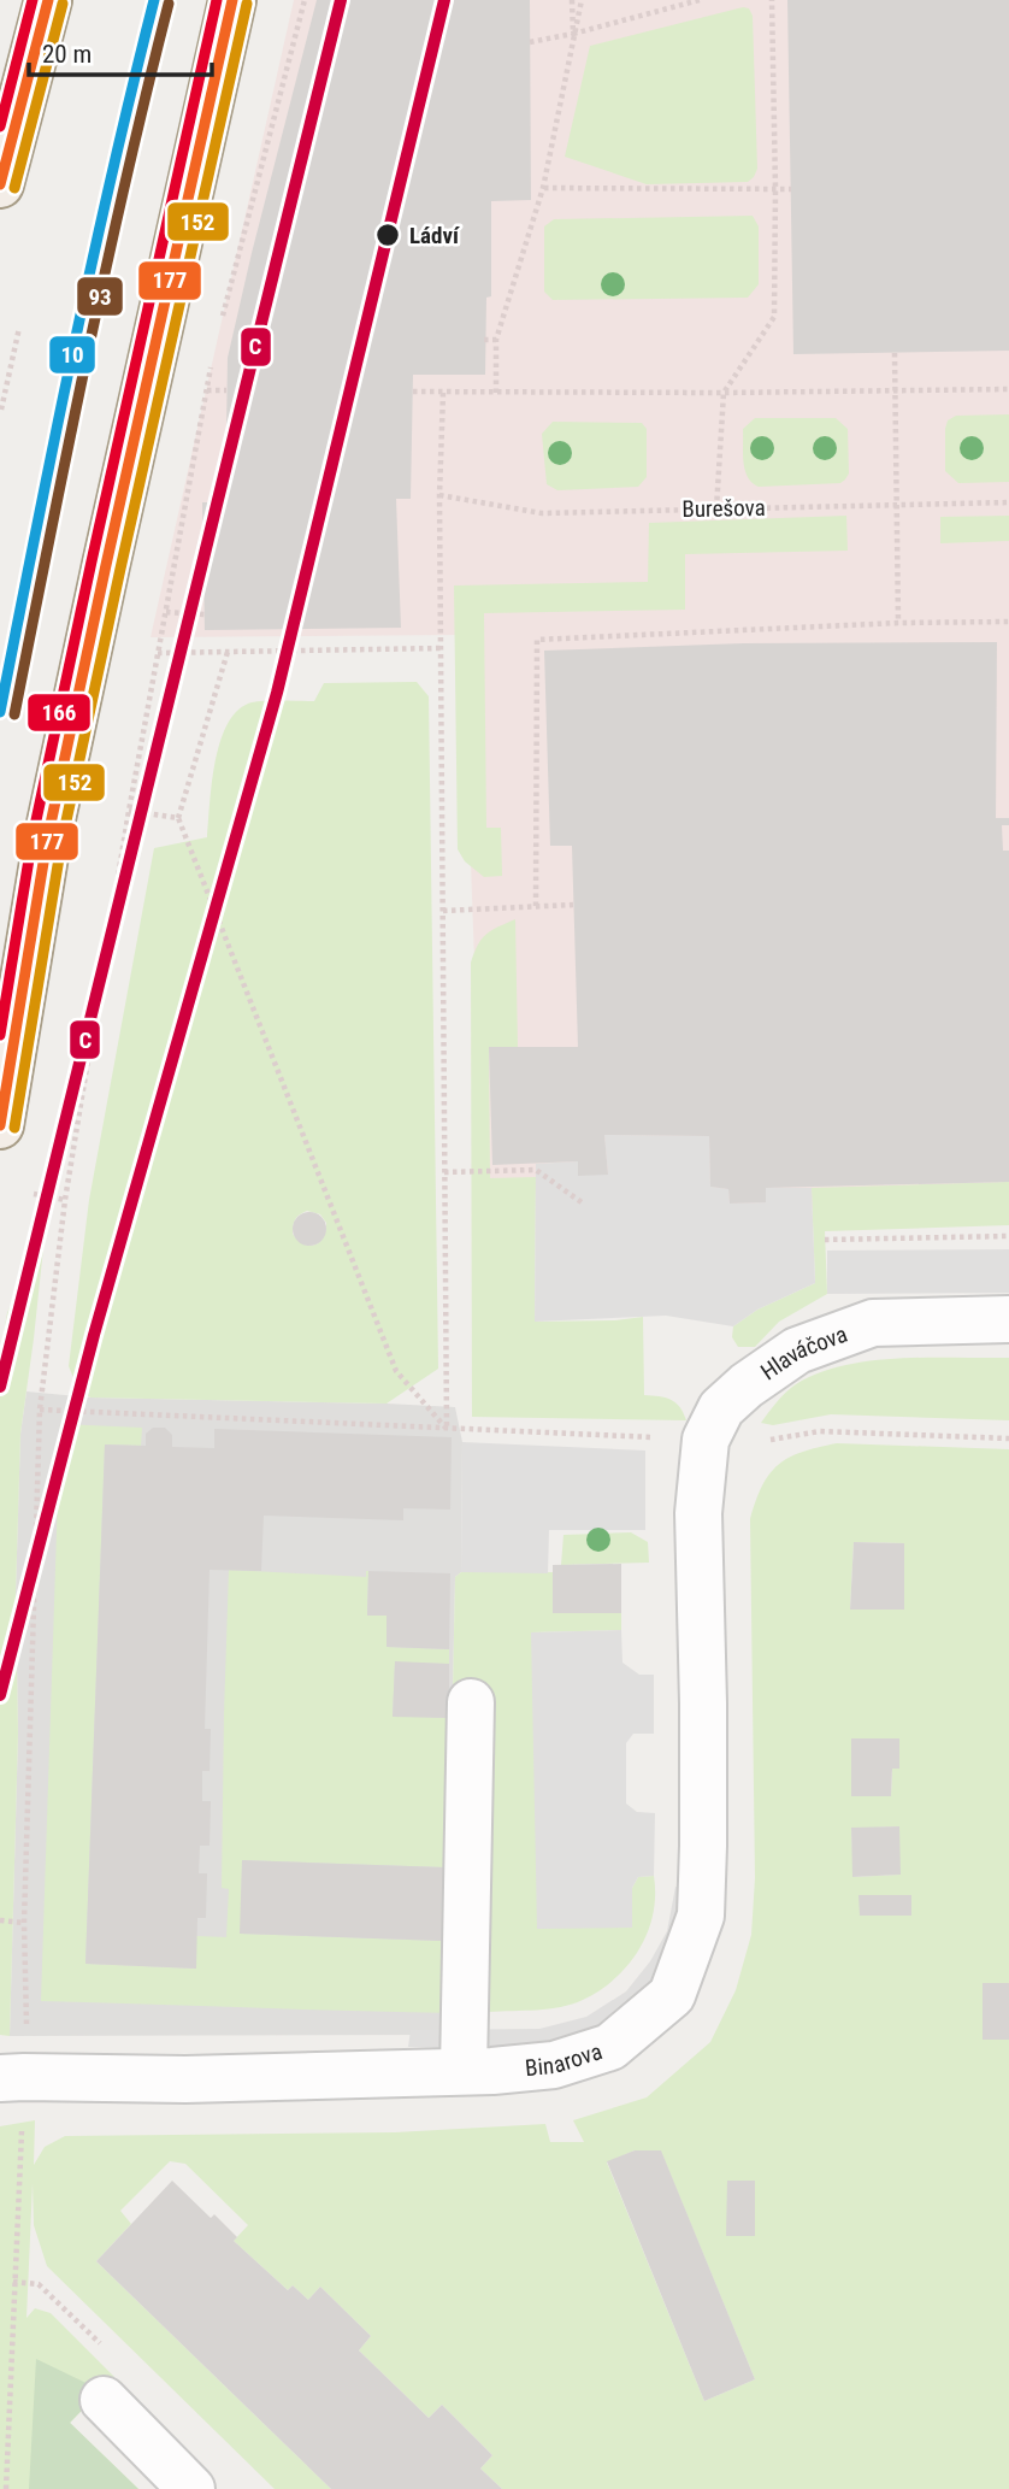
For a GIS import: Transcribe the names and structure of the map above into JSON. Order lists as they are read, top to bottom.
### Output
{
  "streets": {
    "street": ["Hlaváčova", "Binarova"],
    "path": ["Burešova"]
  },
  "crossings": [
    ["Hlaváčova", "Binarova"]
  ],
  "places": ["Ládví"],
  "lines": [
    "transit line C",
    "transit line 10",
    "transit line 177",
    "transit line 166",
    "transit line 93",
    "transit line 152"
  ],
  "scale_bar": "20 m"
}
